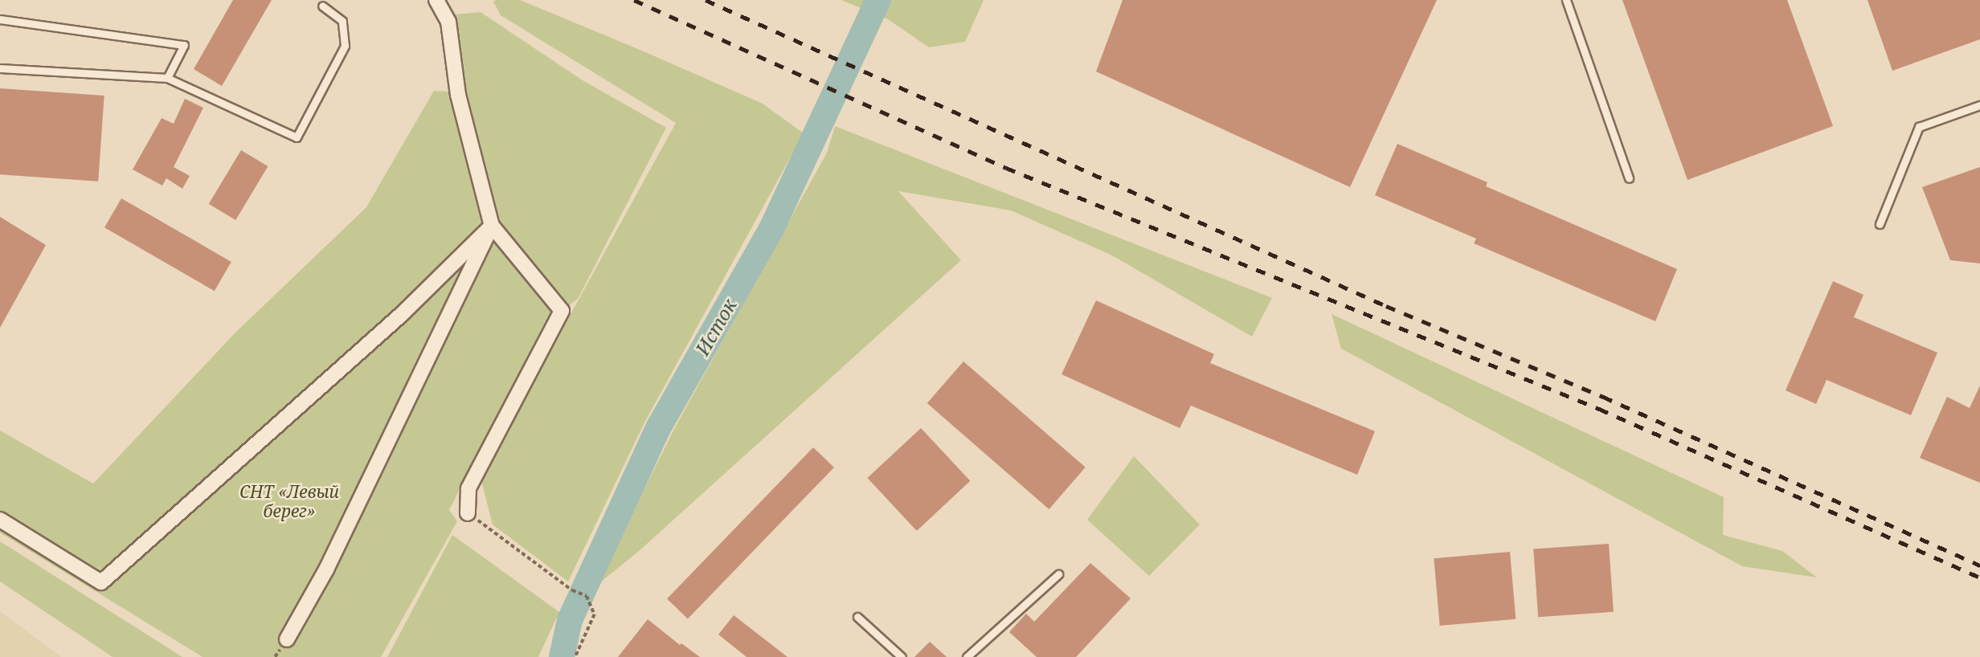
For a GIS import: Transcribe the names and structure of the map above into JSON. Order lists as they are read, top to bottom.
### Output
{
  "water": ["Исток"],
  "parks": ["СНТ «Левый берег»"]
}
